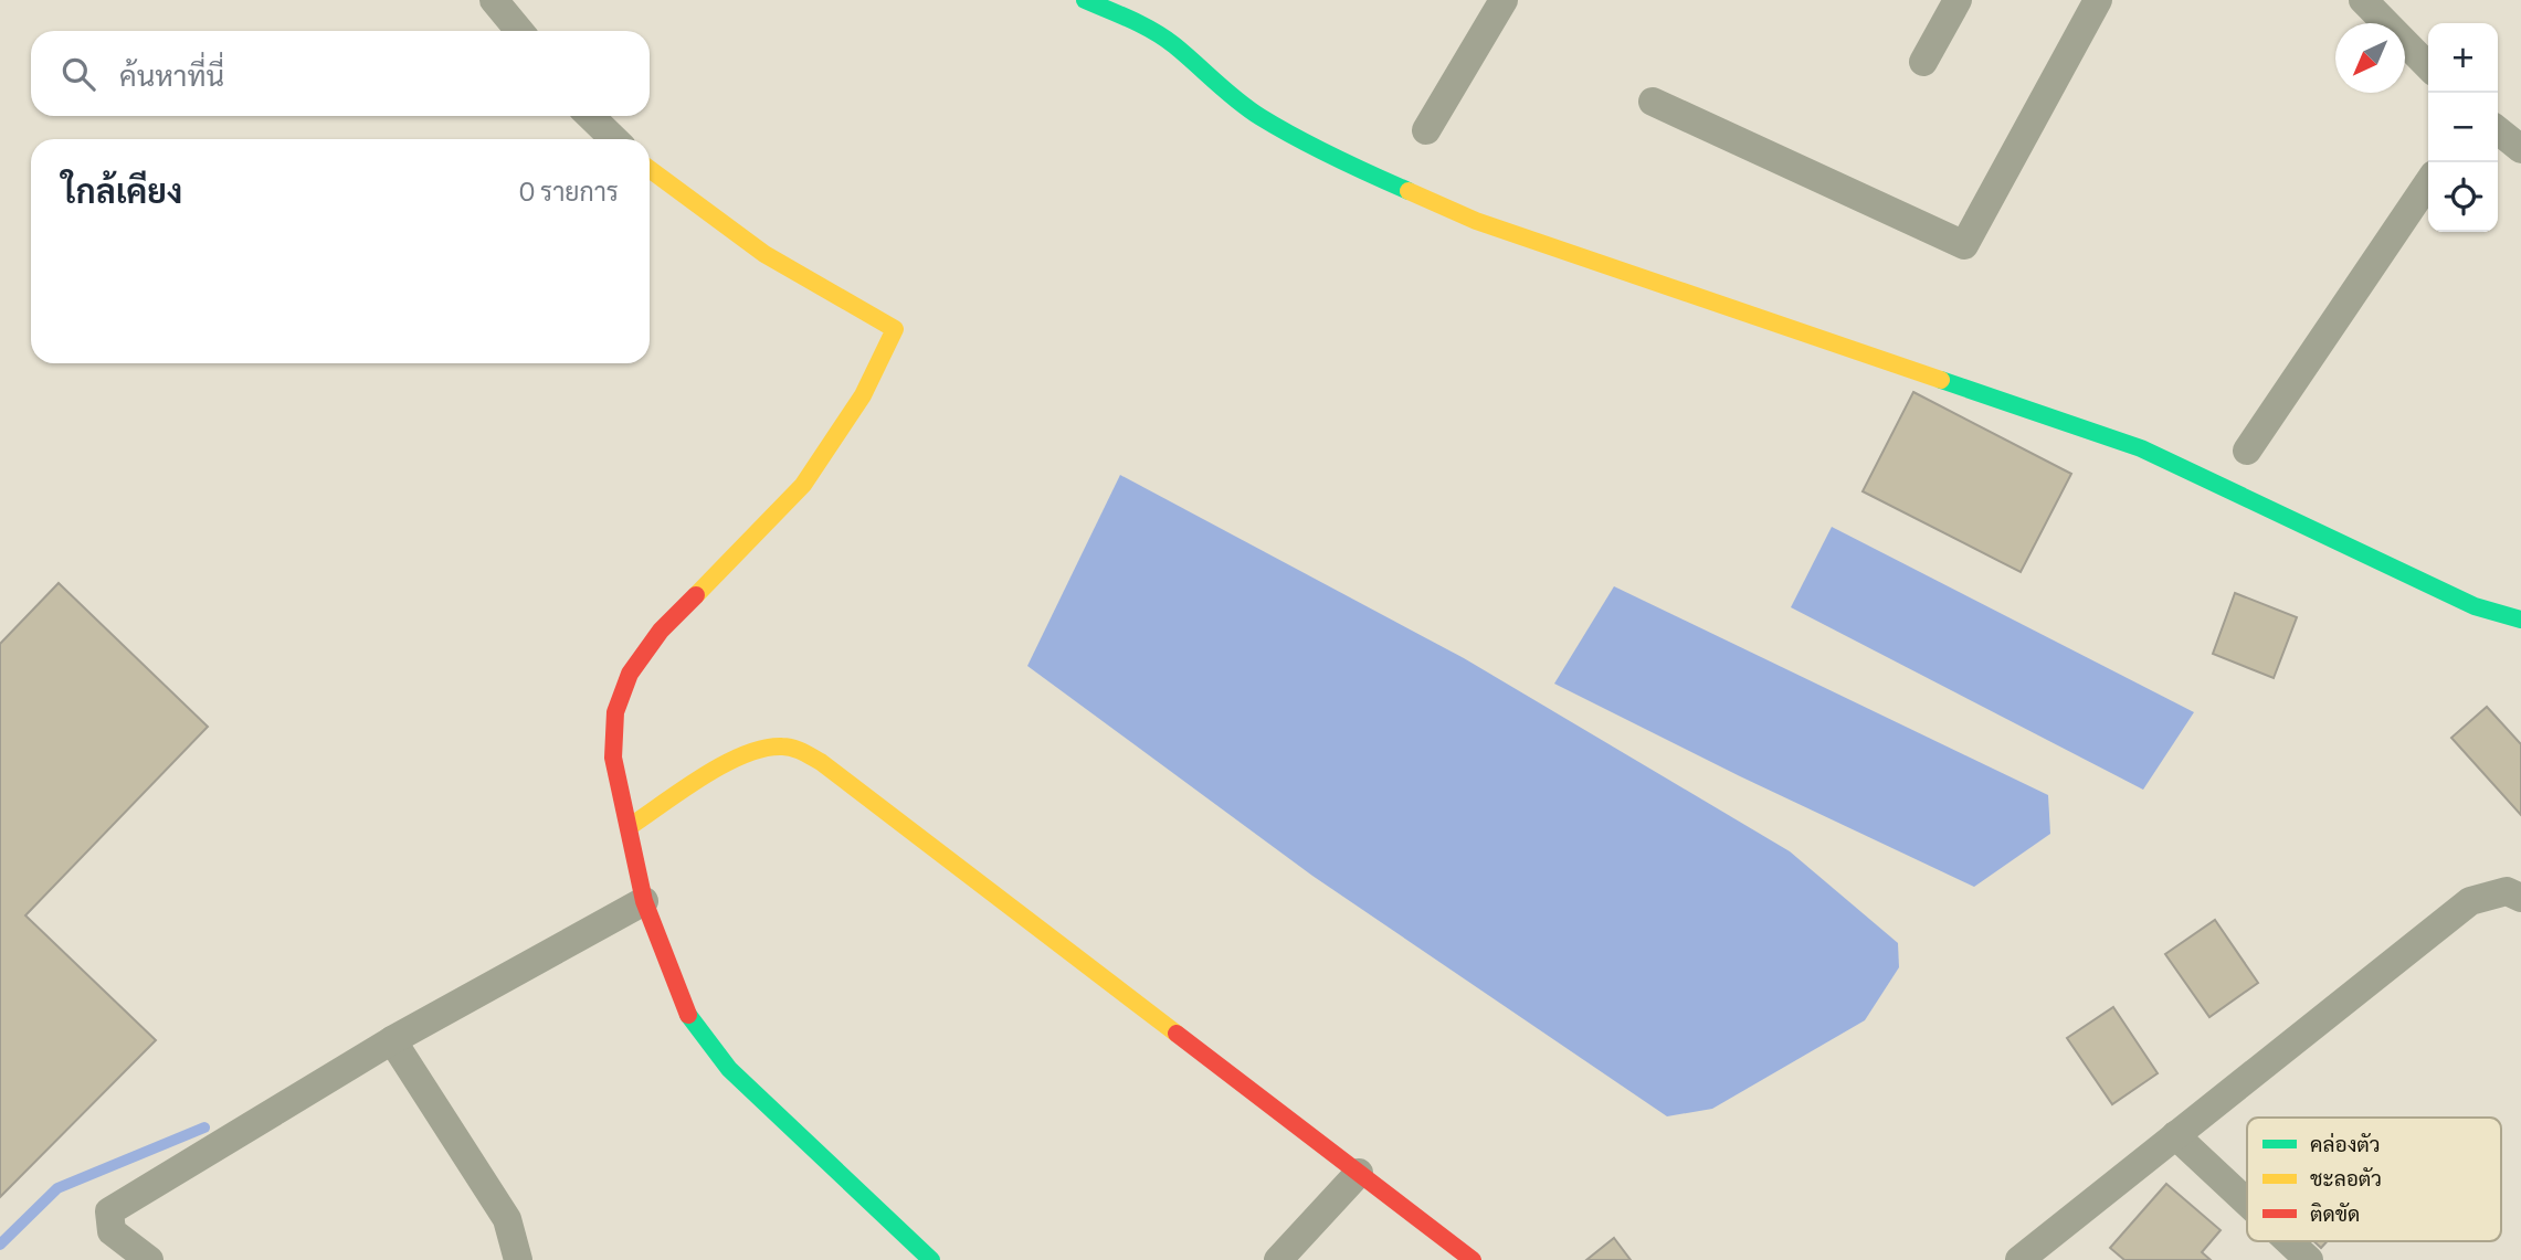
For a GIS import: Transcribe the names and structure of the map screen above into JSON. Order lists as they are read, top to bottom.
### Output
{
  "legend": ["คล่องตัว", "ชะลอตัว", "ติดขัด"],
  "north": "bottom left",
  "page": {
    "map_buttons": ["+", "−"],
    "search": "ค้นหาที่นี่",
    "heading": ["ใกล้เคียง", "0 รายการ"]
  }
}
